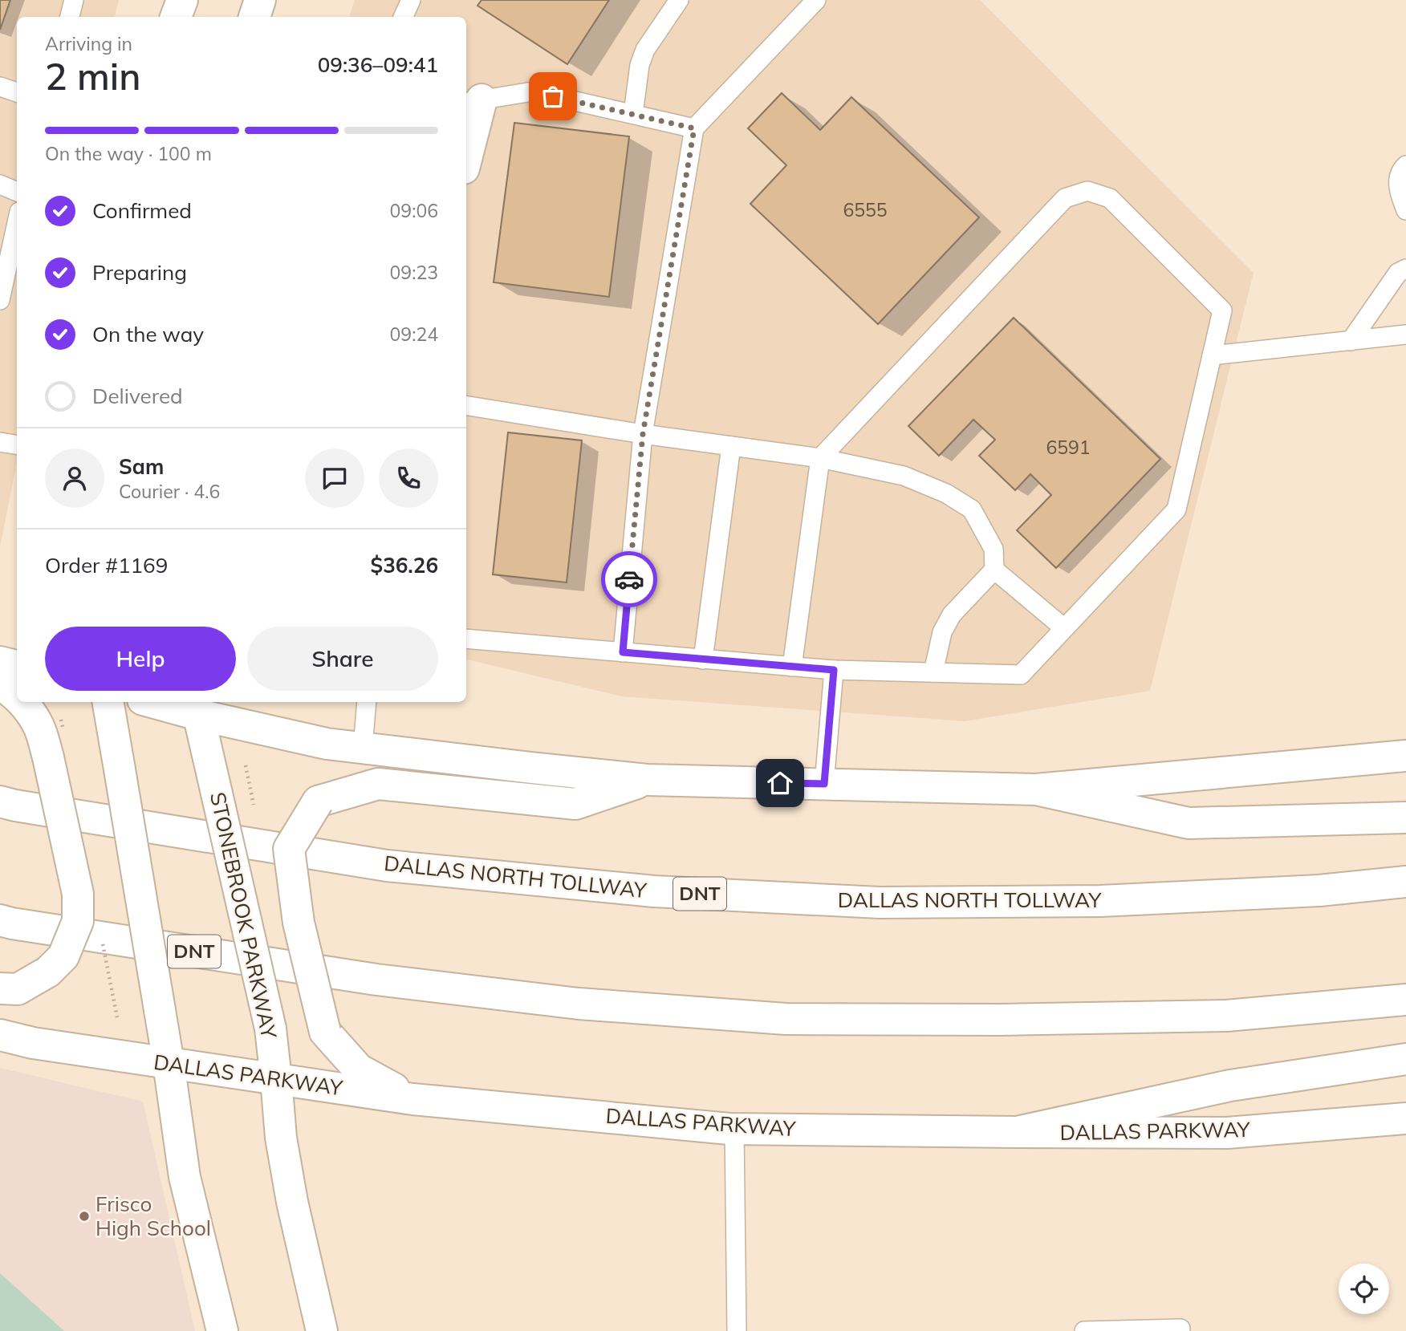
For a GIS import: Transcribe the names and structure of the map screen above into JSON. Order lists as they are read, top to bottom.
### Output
{
  "streets": {
    "main road": [
      "DALLAS NORTH TOLLWAY",
      "DNT",
      "STONEBROOK PARKWAY",
      "DALLAS PARKWAY"
    ]
  },
  "crossings": [
    ["STONEBROOK PARKWAY", "DALLAS PARKWAY"]
  ],
  "places": ["Frisco High School"],
  "house_numbers": ["6555", "6591"],
  "page": {
    "heading": ["2 min", "Arriving in", "09:36–09:41"],
    "panel": [
      "Sam",
      "Courier · 4.6",
      "Order #1169",
      "$36.26"
    ],
    "bar": "On the way · 100 m",
    "list": [
      ["Confirmed", "09:06"],
      ["Preparing", "09:23"],
      ["On the way", "09:24"],
      "Delivered"
    ],
    "buttons": ["Help", "Share"]
  }
}
